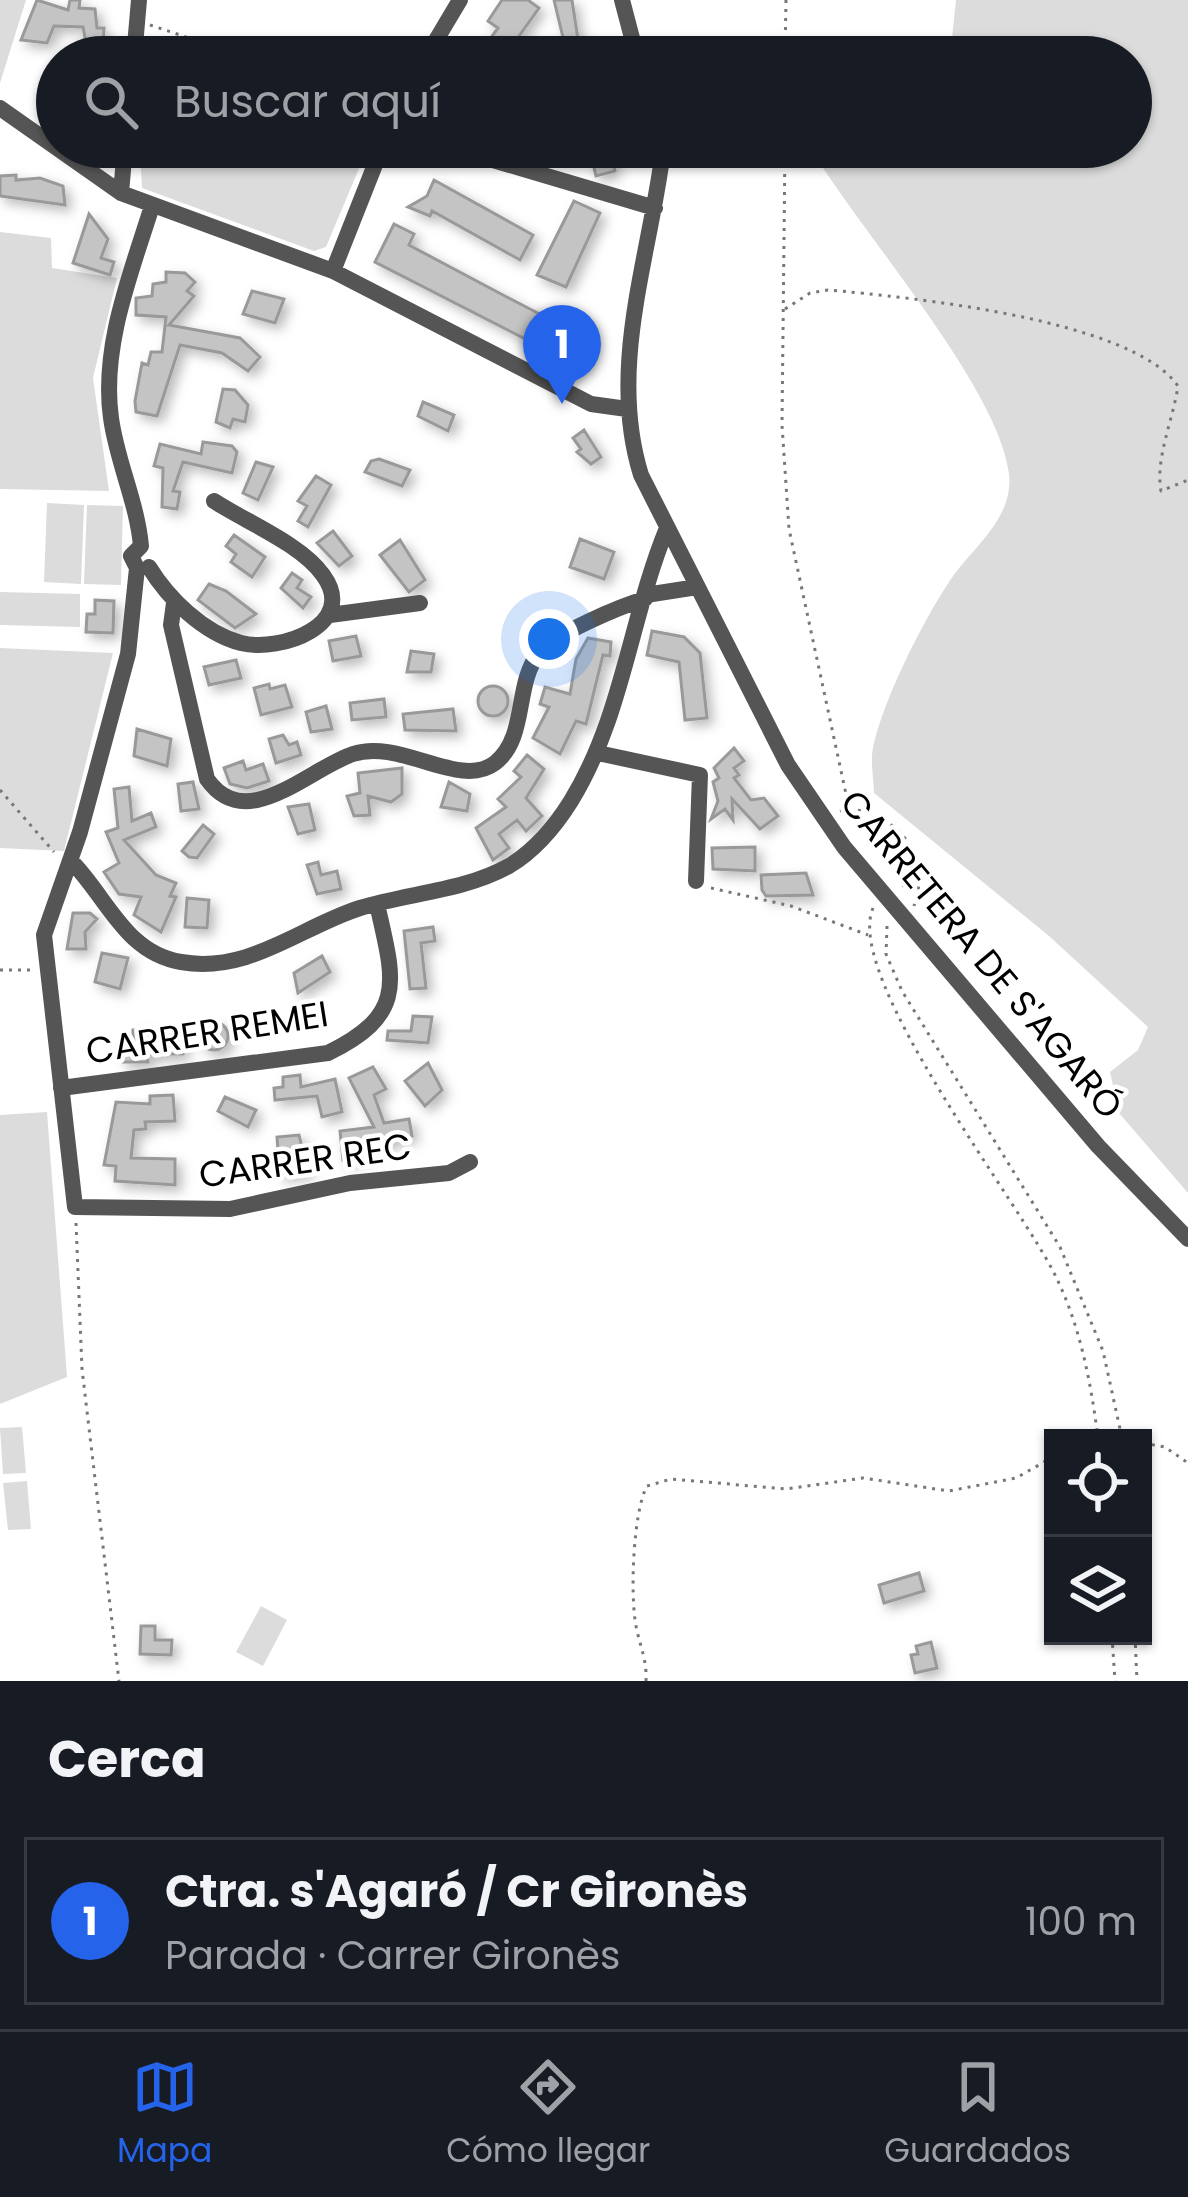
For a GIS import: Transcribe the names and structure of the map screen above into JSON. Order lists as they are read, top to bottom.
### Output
{
  "streets": {
    "street": ["CARRETERA DE S'AGARÓ", "CARRER REMEI", "CARRER REC"]
  },
  "page": {
    "search": "Buscar aquí",
    "pins": "1",
    "heading": "Cerca",
    "list": [
      {
        "mark": "1",
        "name": "Ctra. s'Agaró / Cr Gironès",
        "note": "Parada · Carrer Gironès",
        "value": "100 m"
      }
    ],
    "nav": ["Mapa", "Cómo llegar", "Guardados"]
  }
}
